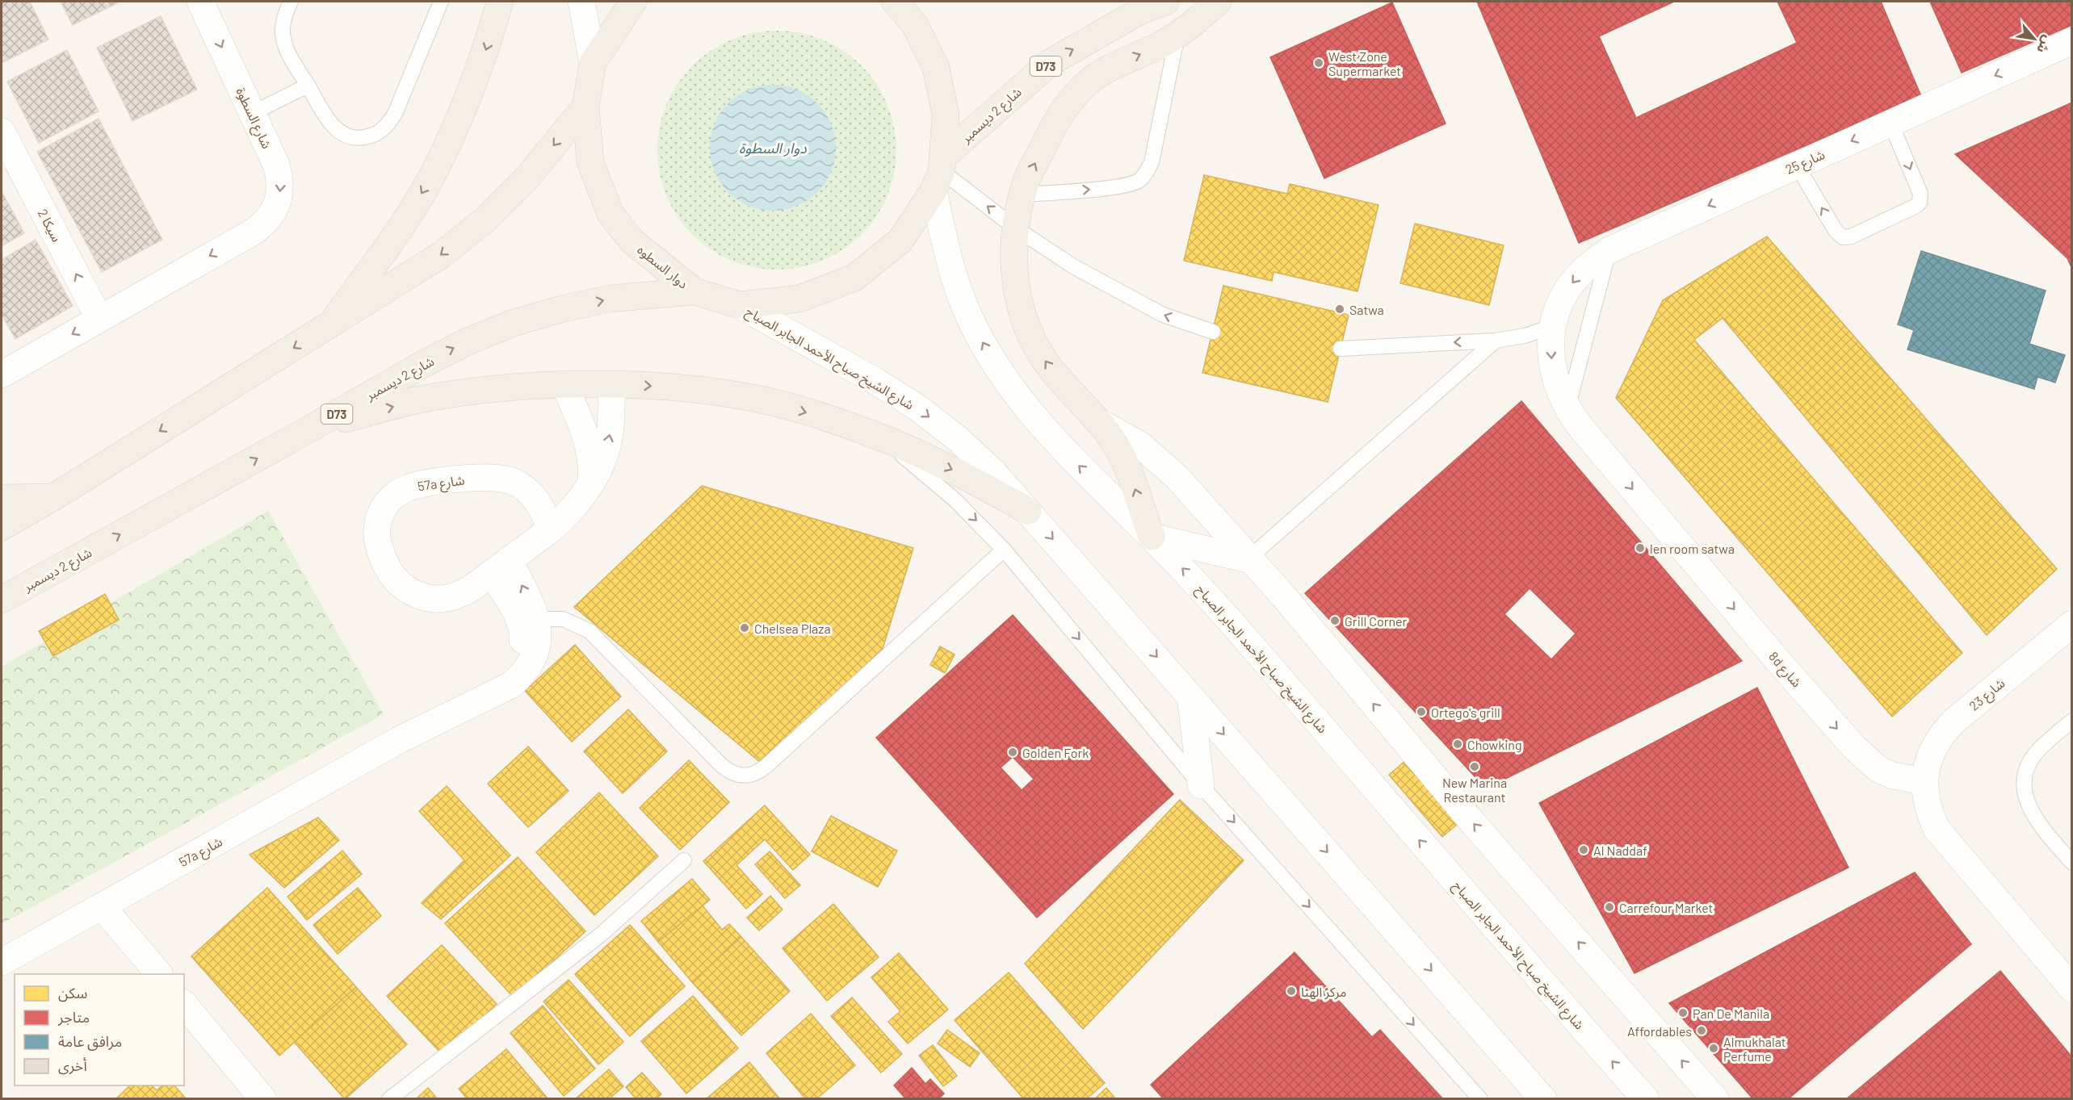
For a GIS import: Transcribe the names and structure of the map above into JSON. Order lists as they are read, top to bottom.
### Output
{
  "streets": {
    "main road": ["D73", "شارع 2 ديسمبر", "دوار السطوه"],
    "street": [
      "شارع السطوة",
      "شارع 25",
      "سيكا 2",
      "شارع الشيخ صباح الأحمد الجابر الصباح",
      "57a شارع",
      "8d شارع",
      "شارع 23"
    ]
  },
  "crossings": [
    ["شارع 2 ديسمبر", "دوار السطوه"],
    ["شارع 2 ديسمبر", "شارع الشيخ صباح الأحمد الجابر الصباح"],
    ["شارع السطوة", "سيكا 2"],
    ["شارع 25", "8d شارع"],
    ["دوار السطوه", "شارع الشيخ صباح الأحمد الجابر الصباح"],
    ["8d شارع", "شارع 23"]
  ],
  "one_way": ["شارع 25", "سيكا 2", "8d شارع"],
  "water": ["دوار السطوة"],
  "places": [
    "West Zone Supermarket",
    "Satwa",
    "len room satwa",
    "Grill Corner",
    "Chelsea Plaza",
    "Ortego's grill",
    "Chowking",
    "Golden Fork",
    "New Marina Restaurant",
    "Al Naddaf",
    "Carrefour Market",
    "مركز الهنا",
    "Pan De Manila",
    "Affordables",
    "Almukhalat Perfume"
  ],
  "legend": [
    "سكن",
    "متاجر",
    "مرافق عامة",
    "أخرى"
  ],
  "north": "bottom right"
}
